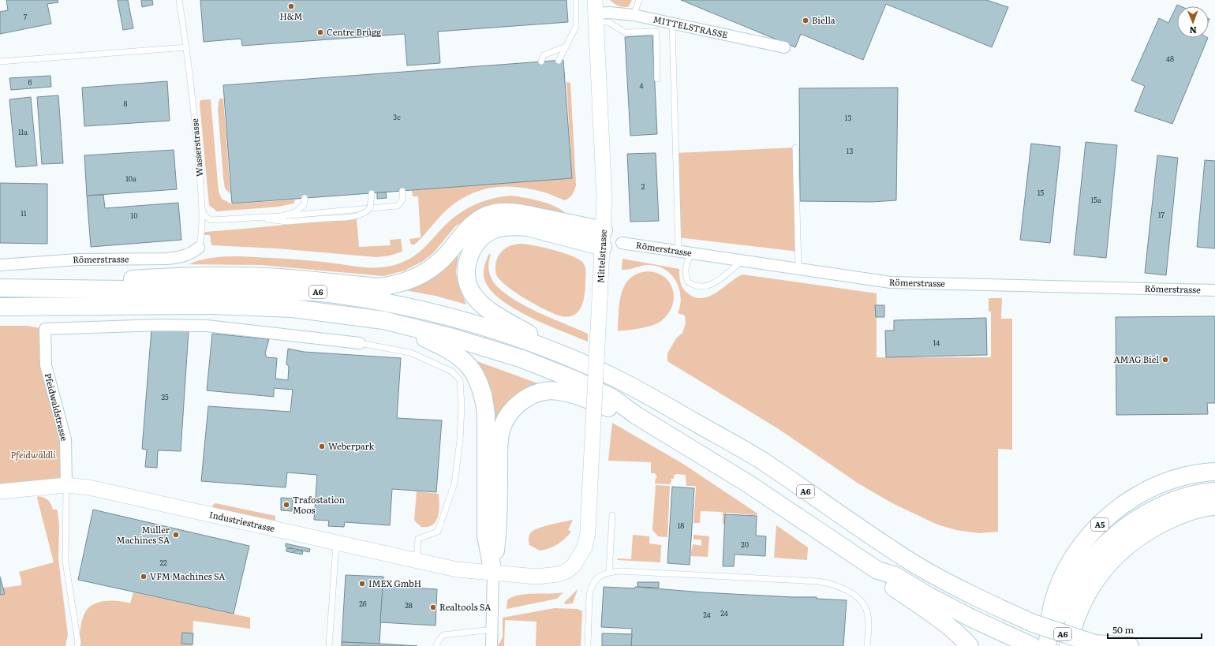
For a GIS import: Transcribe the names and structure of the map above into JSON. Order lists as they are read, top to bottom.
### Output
{
  "streets": {
    "highway": ["A6", "A5"],
    "main road": ["Mittelstrasse", "Industriestrasse"],
    "street": ["MITTELSTRASSE", "Römerstrasse", "Pfeidwaldstrasse"],
    "lane": ["Wasserstrasse"]
  },
  "crossings": [
    ["MITTELSTRASSE", "Mittelstrasse"],
    ["Wasserstrasse", "Römerstrasse"],
    ["Mittelstrasse", "Industriestrasse"],
    ["Pfeidwaldstrasse", "Industriestrasse"]
  ],
  "parks": ["Pfeidwäldli"],
  "places": [
    "H&M",
    "Biella",
    "Centre Brügg",
    "AMAG Biel",
    "Weberpark",
    "Trafostation Moos",
    "Muller Machines SA",
    "VFM Machines SA",
    "IMEX GmbH",
    "Realtools SA"
  ],
  "house_numbers": [
    "7",
    "48",
    "6",
    "4",
    "8",
    "3c",
    "13",
    "11a",
    "13",
    "10a",
    "2",
    "15",
    "15a",
    "11",
    "17",
    "10",
    "14",
    "25",
    "18",
    "20",
    "22",
    "26",
    "28",
    "24",
    "24"
  ],
  "scale_bar": "50 m",
  "north": "bottom"
}
